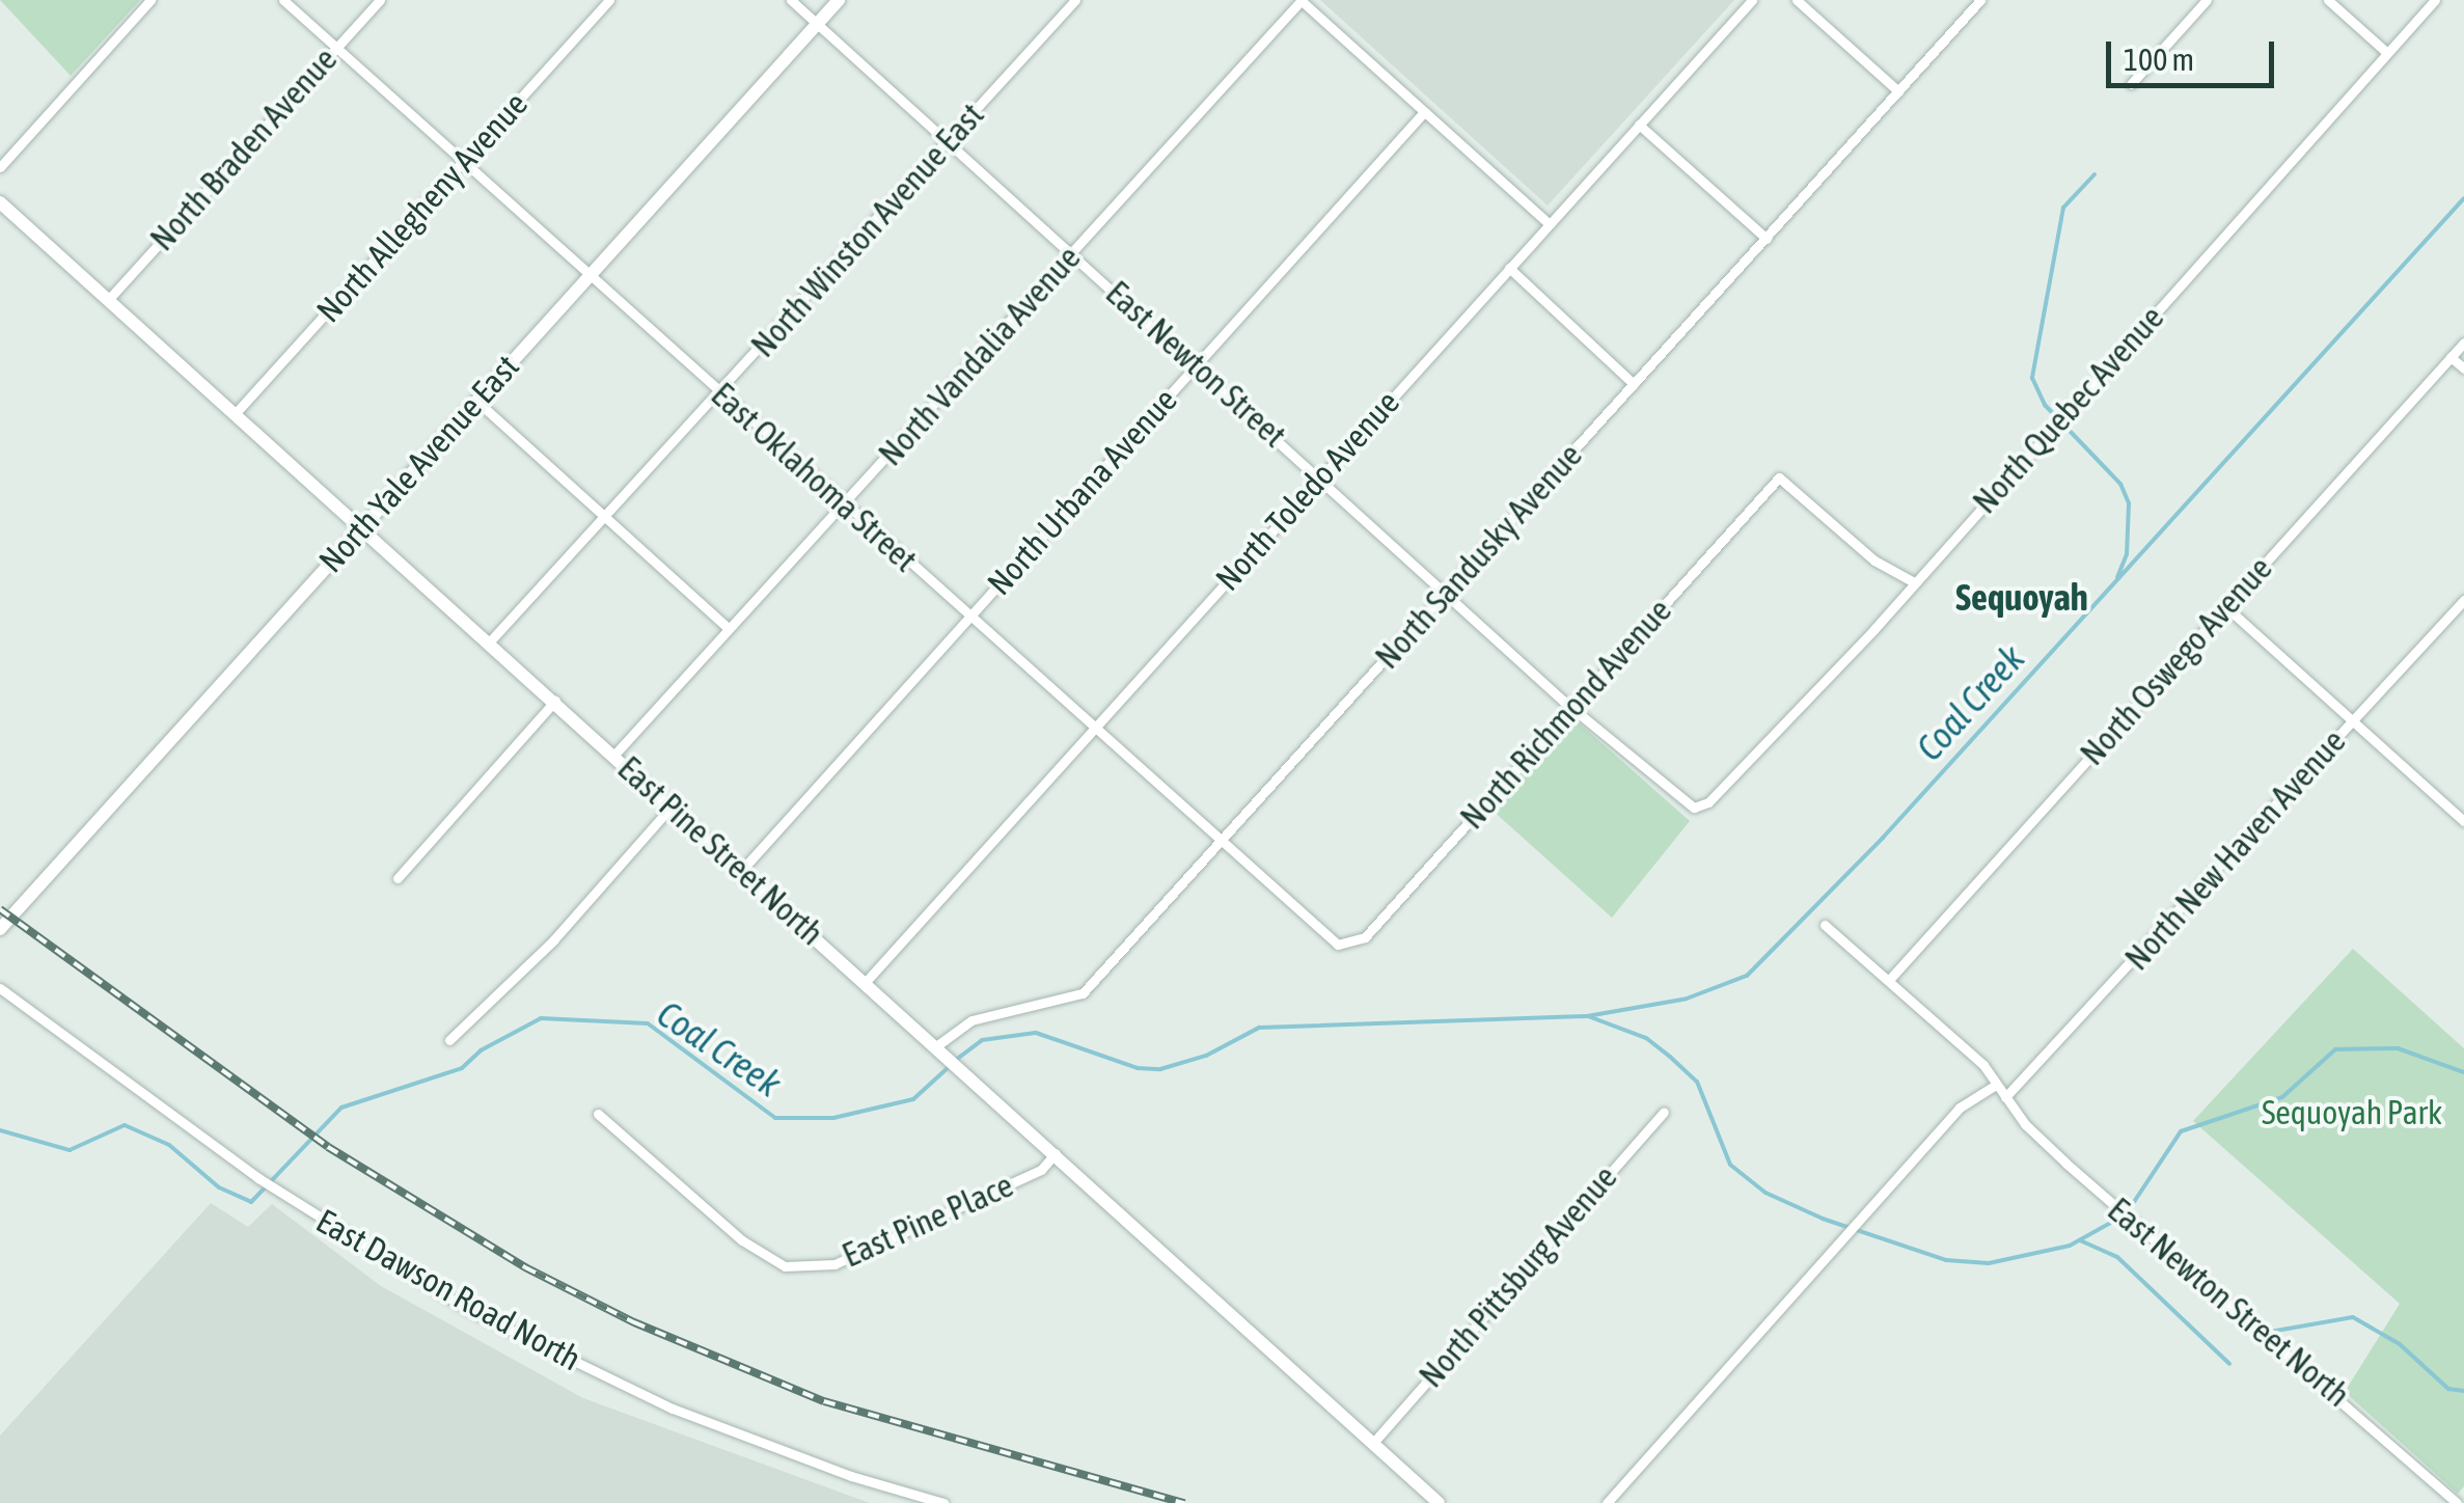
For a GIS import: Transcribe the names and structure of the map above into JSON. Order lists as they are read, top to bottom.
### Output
{
  "streets": {
    "main road": ["North Yale Avenue East", "East Pine Street North"],
    "street": [
      "North Braden Avenue",
      "North Allegheny Avenue",
      "North Winston Avenue East",
      "North Vandalia Avenue",
      "East Newton Street",
      "North Quebec Avenue",
      "East Oklahoma Street",
      "North Toledo Avenue",
      "North Urbana Avenue",
      "North Sandusky Avenue",
      "North Oswego Avenue",
      "North Richmond Avenue",
      "North New Haven Avenue",
      "East Pine Place",
      "North Pittsburg Avenue",
      "East Dawson Road North",
      "East Newton Street North"
    ]
  },
  "crossings": [
    ["North Braden Avenue", "East Oklahoma Street"],
    ["North Braden Avenue", "East Pine Street North"],
    ["North Allegheny Avenue", "East Oklahoma Street"],
    ["North Allegheny Avenue", "East Pine Street North"],
    ["North Winston Avenue East", "East Newton Street"],
    ["North Winston Avenue East", "East Oklahoma Street"],
    ["North Winston Avenue East", "East Pine Street North"],
    ["North Vandalia Avenue", "East Newton Street"],
    ["North Vandalia Avenue", "East Oklahoma Street"],
    ["North Vandalia Avenue", "East Pine Street North"],
    ["East Newton Street", "North Quebec Avenue"],
    ["East Newton Street", "North Yale Avenue East"],
    ["East Newton Street", "North Toledo Avenue"],
    ["East Newton Street", "North Urbana Avenue"],
    ["East Newton Street", "North Sandusky Avenue"],
    ["East Newton Street", "North Richmond Avenue"],
    ["North Quebec Avenue", "North Richmond Avenue"],
    ["North Yale Avenue East", "East Oklahoma Street"],
    ["North Yale Avenue East", "East Pine Street North"],
    ["East Oklahoma Street", "North Toledo Avenue"],
    ["East Oklahoma Street", "North Urbana Avenue"],
    ["East Oklahoma Street", "North Sandusky Avenue"],
    ["East Oklahoma Street", "North Richmond Avenue"],
    ["North Toledo Avenue", "East Pine Street North"],
    ["North Urbana Avenue", "East Pine Street North"],
    ["North Sandusky Avenue", "East Pine Street North"],
    ["North New Haven Avenue", "East Newton Street North"],
    ["East Pine Street North", "East Pine Place"],
    ["East Pine Street North", "North Pittsburg Avenue"]
  ],
  "districts": ["Sequoyah"],
  "water": ["Coal Creek"],
  "parks": ["Sequoyah Park"],
  "scale_bar": "100 m"
}
